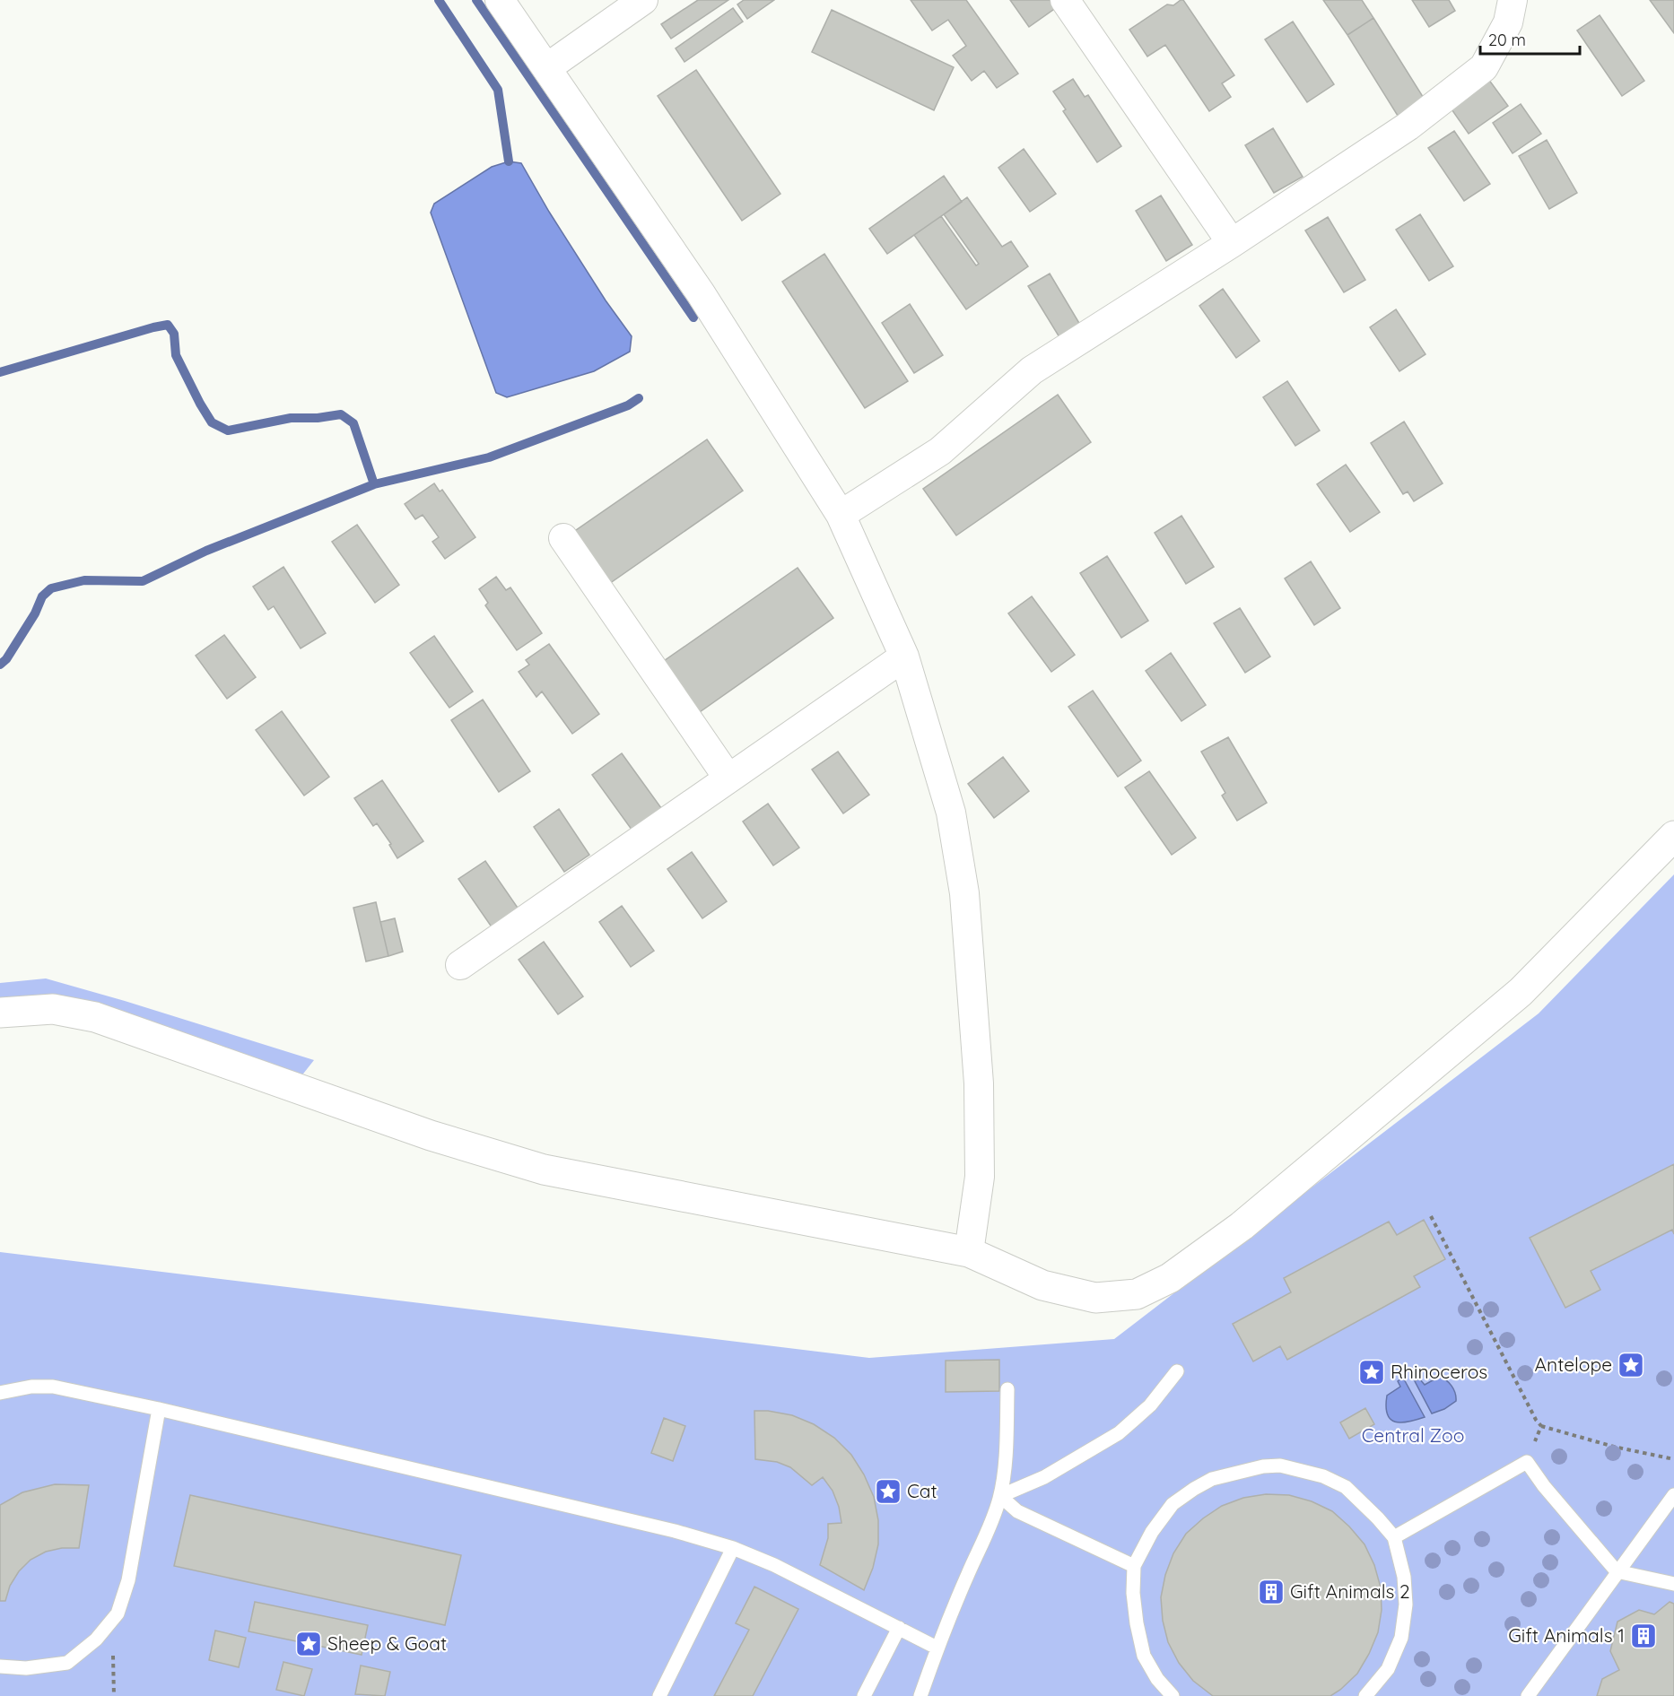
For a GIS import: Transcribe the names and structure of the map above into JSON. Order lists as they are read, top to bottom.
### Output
{
  "parks": ["Central Zoo"],
  "places": {
    "place": [
      "Antelope",
      "Rhinoceros",
      "Cat",
      "Sheep & Goat"
    ],
    "building": ["Gift Animals 2", "Gift Animals 1"]
  },
  "scale_bar": "20 m"
}
